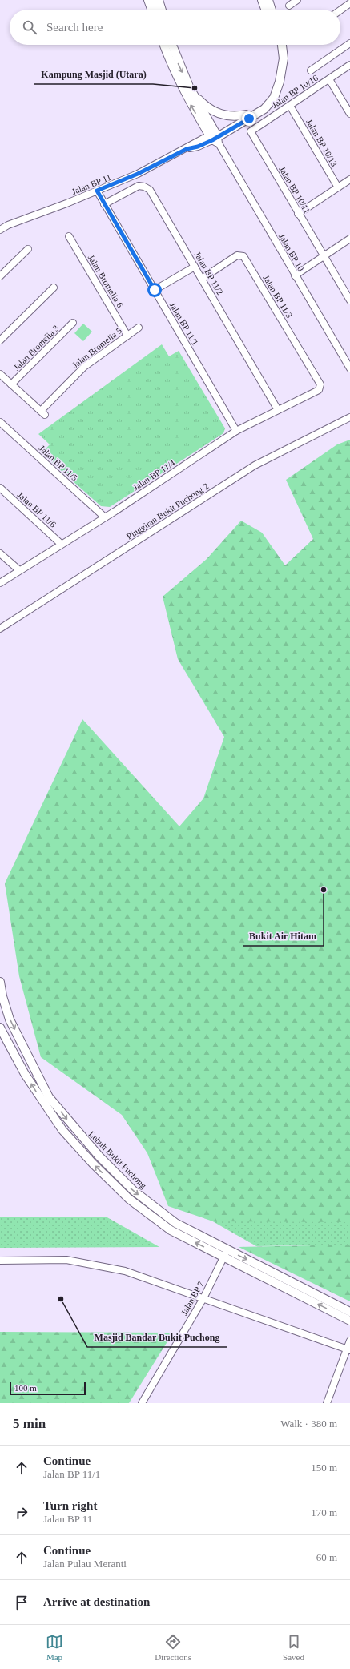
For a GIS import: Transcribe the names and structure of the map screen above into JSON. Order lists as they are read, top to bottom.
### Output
{
  "streets": {
    "street": [
      "Jalan BP 10/16",
      "Jalan BP 10/13",
      "Jalan BP 11",
      "Jalan BP 10/11",
      "Jalan BP 10",
      "Jalan BP 11/2",
      "Jalan Bromelia 6",
      "Jalan BP 11/3",
      "Jalan BP 11/1",
      "Jalan Bromelia 3",
      "Jalan Bromelia 5",
      "Jalan BP 11/5",
      "Jalan BP 11/4",
      "Jalan BP 11/6",
      "Pinggiran Bukit Puchong 2",
      "Jalan BP 7"
    ]
  },
  "crossings": [
    ["Jalan BP 10/16", "Jalan BP 10/13"],
    ["Jalan BP 10/16", "Jalan BP 10/11"],
    ["Jalan BP 11", "Jalan BP 10"],
    ["Jalan BP 11", "Jalan BP 11/1"],
    ["Jalan BP 11/2", "Jalan BP 11/3"],
    ["Jalan BP 11/2", "Jalan BP 11/1"],
    ["Jalan BP 11/2", "Jalan BP 11/4"],
    ["Jalan Bromelia 6", "Jalan Bromelia 5"],
    ["Jalan BP 11/3", "Jalan BP 11/4"],
    ["Jalan BP 11/1", "Jalan BP 11/4"],
    ["Jalan Bromelia 3", "Jalan Bromelia 5"],
    ["Jalan BP 11/5", "Jalan BP 11/4"],
    ["Jalan BP 11/4", "Jalan BP 11/6"]
  ],
  "places": ["Kampung Masjid (Utara)", "Bukit Air Hitam", "Masjid Bandar Bukit Puchong"],
  "scale_bar": "100 m",
  "page": {
    "search": "Search here",
    "scale": "100 m",
    "heading": ["5 min", "Walk · 380 m"],
    "list": [
      ["Continue", "Jalan BP 11/1", "150 m"],
      ["Turn right", "Jalan BP 11", "170 m"],
      ["Continue", "Jalan Pulau Meranti", "60 m"],
      "Arrive at destination"
    ],
    "nav": ["Map", "Directions", "Saved"]
  }
}
